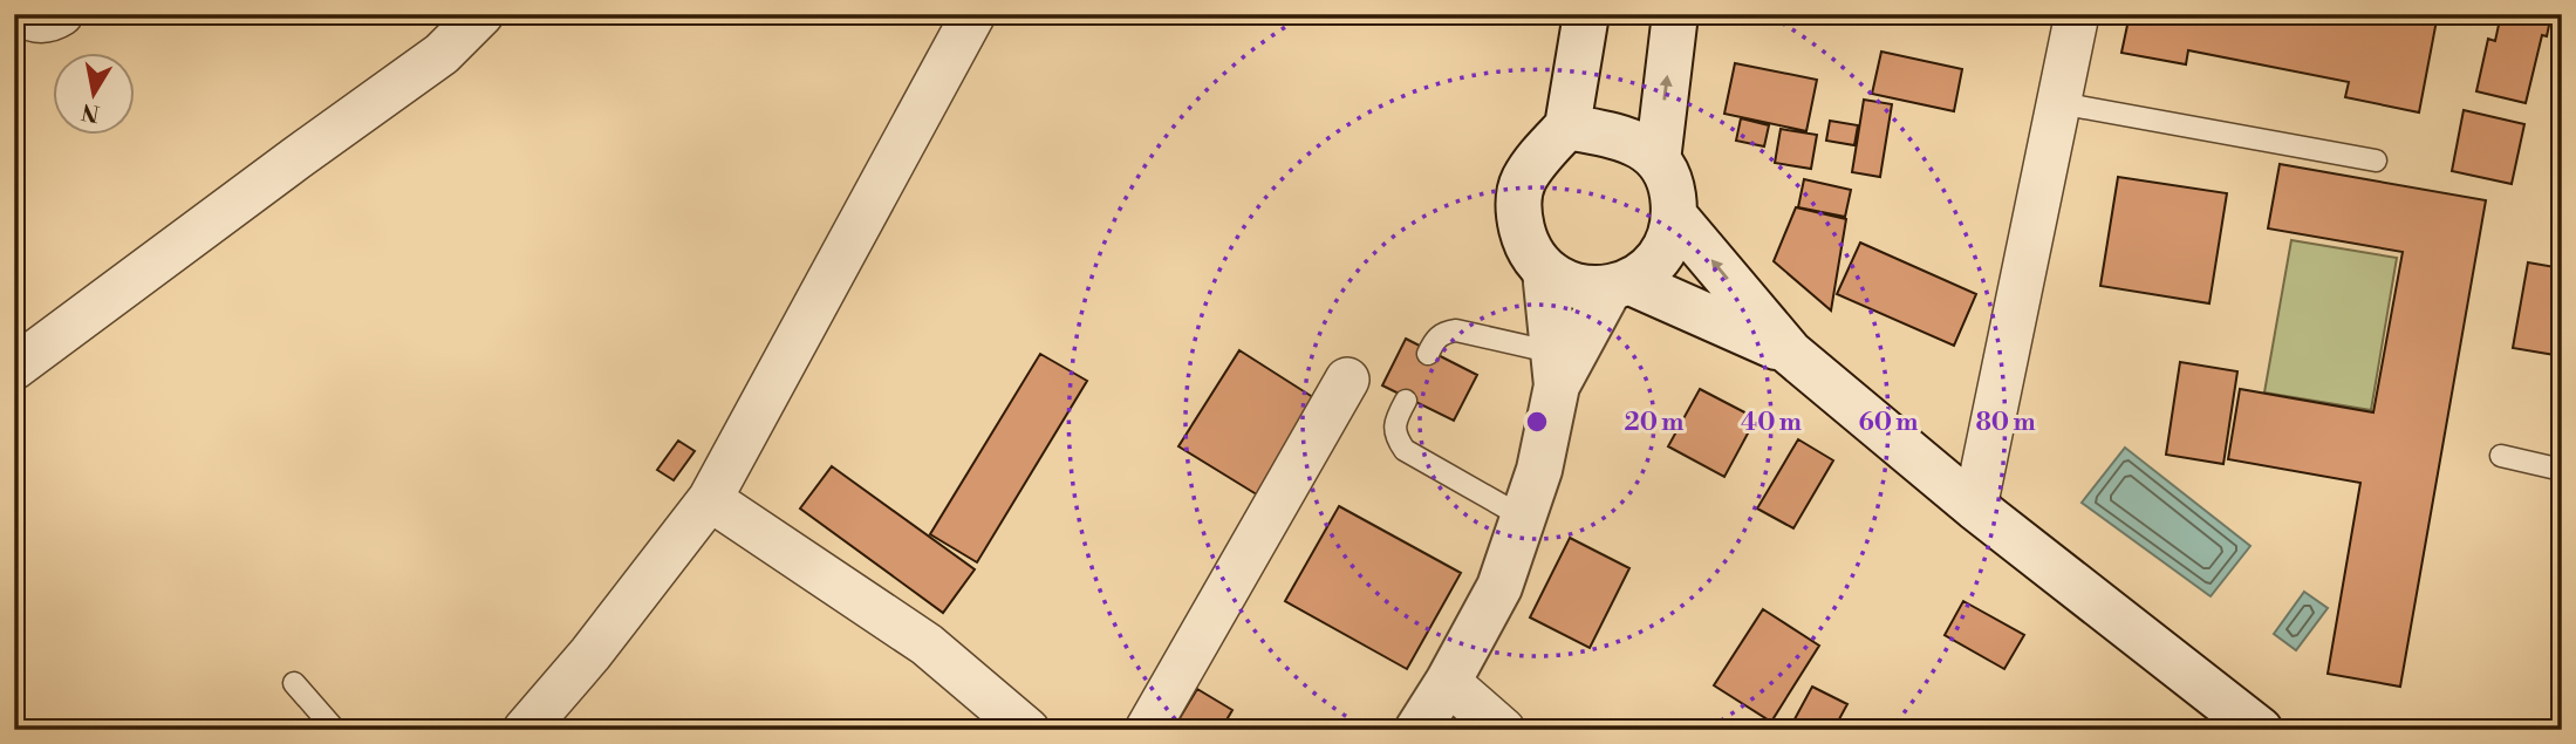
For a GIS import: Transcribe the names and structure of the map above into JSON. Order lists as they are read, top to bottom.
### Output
{
  "north": "bottom",
  "rings": [
    "20 m",
    "40 m",
    "60 m",
    "80 m"
  ]
}
